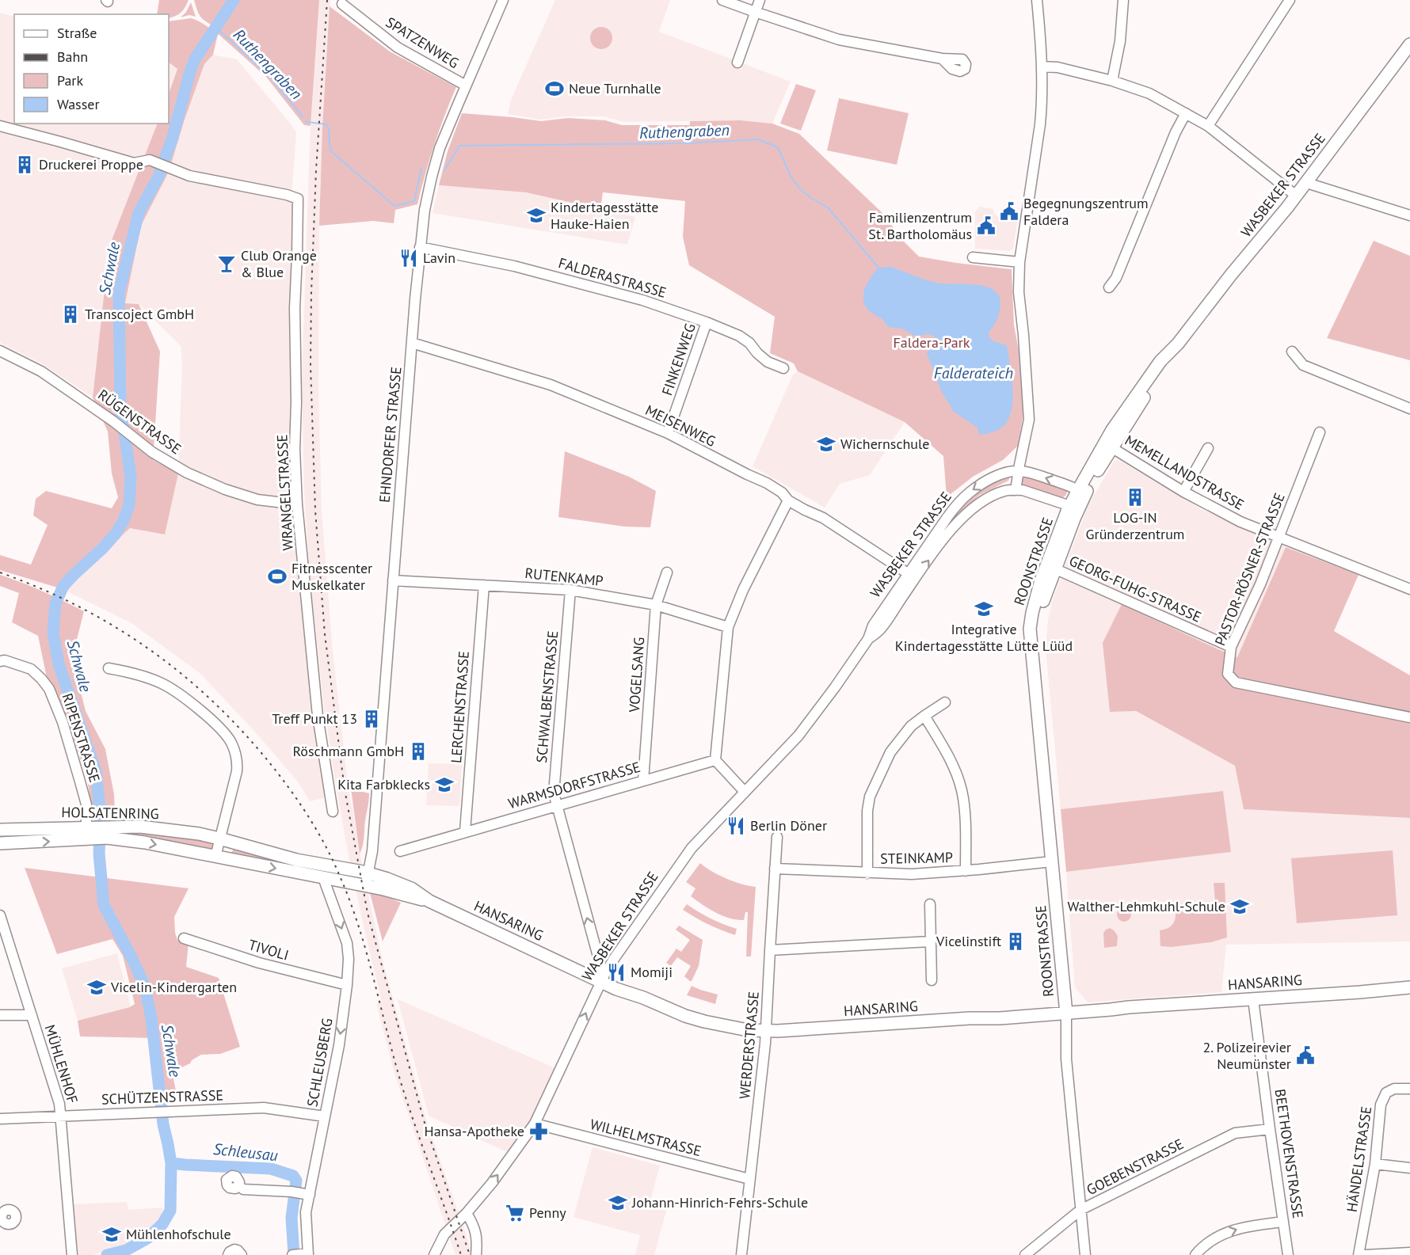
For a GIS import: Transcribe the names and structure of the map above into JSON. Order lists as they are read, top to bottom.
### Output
{
  "streets": {
    "main road": [
      "WASBEKER STRASSE",
      "ROONSTRASSE",
      "HOLSATENRING",
      "HANSARING"
    ],
    "street": [
      "SPATZENWEG",
      "FALDERASTRASSE",
      "FINKENWEG",
      "RÜGENSTRASSE",
      "MEISENWEG",
      "EHNDORFER STRASSE",
      "MEMELLANDSTRASSE",
      "WRANGELSTRASSE",
      "PASTOR-RÖSNER-STRASSE",
      "RUTENKAMP",
      "GEORG-FUHG-STRASSE",
      "VOGELSANG",
      "SCHWALBENSTRASSE",
      "LERCHENSTRASSE",
      "RIPENSTRASSE",
      "WARMSDORFSTRASSE",
      "STEINKAMP",
      "TIVOLI",
      "WERDERSTRASSE",
      "SCHLEUSBERG",
      "MÜHLENHOF",
      "SCHÜTZENSTRASSE",
      "WILHELMSTRASSE",
      "BEETHOVENSTRASSE",
      "HÄNDELSTRASSE",
      "GOEBENSTRASSE"
    ]
  },
  "crossings": [
    ["SPATZENWEG", "EHNDORFER STRASSE"],
    ["WASBEKER STRASSE", "MEISENWEG"],
    ["WASBEKER STRASSE", "MEMELLANDSTRASSE"],
    ["WASBEKER STRASSE", "ROONSTRASSE"],
    ["WASBEKER STRASSE", "SCHWALBENSTRASSE"],
    ["WASBEKER STRASSE", "HANSARING"],
    ["WASBEKER STRASSE", "WILHELMSTRASSE"],
    ["FALDERASTRASSE", "FINKENWEG"],
    ["FALDERASTRASSE", "EHNDORFER STRASSE"],
    ["FINKENWEG", "MEISENWEG"],
    ["RÜGENSTRASSE", "WRANGELSTRASSE"],
    ["MEISENWEG", "EHNDORFER STRASSE"],
    ["EHNDORFER STRASSE", "RUTENKAMP"],
    ["EHNDORFER STRASSE", "HOLSATENRING"],
    ["EHNDORFER STRASSE", "HANSARING"],
    ["MEMELLANDSTRASSE", "PASTOR-RÖSNER-STRASSE"],
    ["ROONSTRASSE", "GEORG-FUHG-STRASSE"],
    ["ROONSTRASSE", "STEINKAMP"],
    ["ROONSTRASSE", "HANSARING"],
    ["ROONSTRASSE", "GOEBENSTRASSE"],
    ["PASTOR-RÖSNER-STRASSE", "GEORG-FUHG-STRASSE"],
    ["RUTENKAMP", "VOGELSANG"],
    ["RUTENKAMP", "SCHWALBENSTRASSE"],
    ["RUTENKAMP", "LERCHENSTRASSE"],
    ["VOGELSANG", "WARMSDORFSTRASSE"],
    ["SCHWALBENSTRASSE", "WARMSDORFSTRASSE"],
    ["SCHWALBENSTRASSE", "HANSARING"],
    ["LERCHENSTRASSE", "WARMSDORFSTRASSE"],
    ["RIPENSTRASSE", "HOLSATENRING"],
    ["HOLSATENRING", "HANSARING"],
    ["HOLSATENRING", "SCHLEUSBERG"],
    ["STEINKAMP", "WERDERSTRASSE"],
    ["HANSARING", "WERDERSTRASSE"],
    ["HANSARING", "BEETHOVENSTRASSE"],
    ["TIVOLI", "SCHLEUSBERG"],
    ["WERDERSTRASSE", "WILHELMSTRASSE"],
    ["SCHLEUSBERG", "SCHÜTZENSTRASSE"],
    ["MÜHLENHOF", "SCHÜTZENSTRASSE"],
    ["BEETHOVENSTRASSE", "GOEBENSTRASSE"]
  ],
  "one_way": ["SCHWALBENSTRASSE", "SCHLEUSBERG"],
  "water": [
    "Ruthengraben",
    "Schwale",
    "Falderateich",
    "Schleusau"
  ],
  "parks": ["Faldera-Park"],
  "places": {
    "sports": ["Neue Turnhalle", "Fitnesscenter Muskelkater"],
    "building": [
      "Druckerei Proppe",
      "Transcoject GmbH",
      "LOG-IN Gründerzentrum",
      "Treff Punkt 13",
      "Röschmann GmbH",
      "Vicelinstift"
    ],
    "public building": ["Begegnungszentrum Faldera", "Familienzentrum St. Bartholomäus", "2. Polizeirevier Neumünster"],
    "school or university": [
      "Kindertagesstätte Hauke-Haien",
      "Wichernschule",
      "Integrative Kindertagesstätte Lütte Lüüd",
      "Kita Farbklecks",
      "Walther-Lehmkuhl-Schule",
      "Vicelin-Kindergarten",
      "Johann-Hinrich-Fehrs-Schule",
      "Mühlenhofschule"
    ],
    "restaurant": ["Lavin", "Berlin Döner", "Momiji"],
    "bar": ["Club Orange & Blue"],
    "pharmacy": ["Hansa-Apotheke"],
    "supermarket": ["Penny"]
  },
  "legend": [
    "Straße",
    "Bahn",
    "Park",
    "Wasser"
  ]
}
